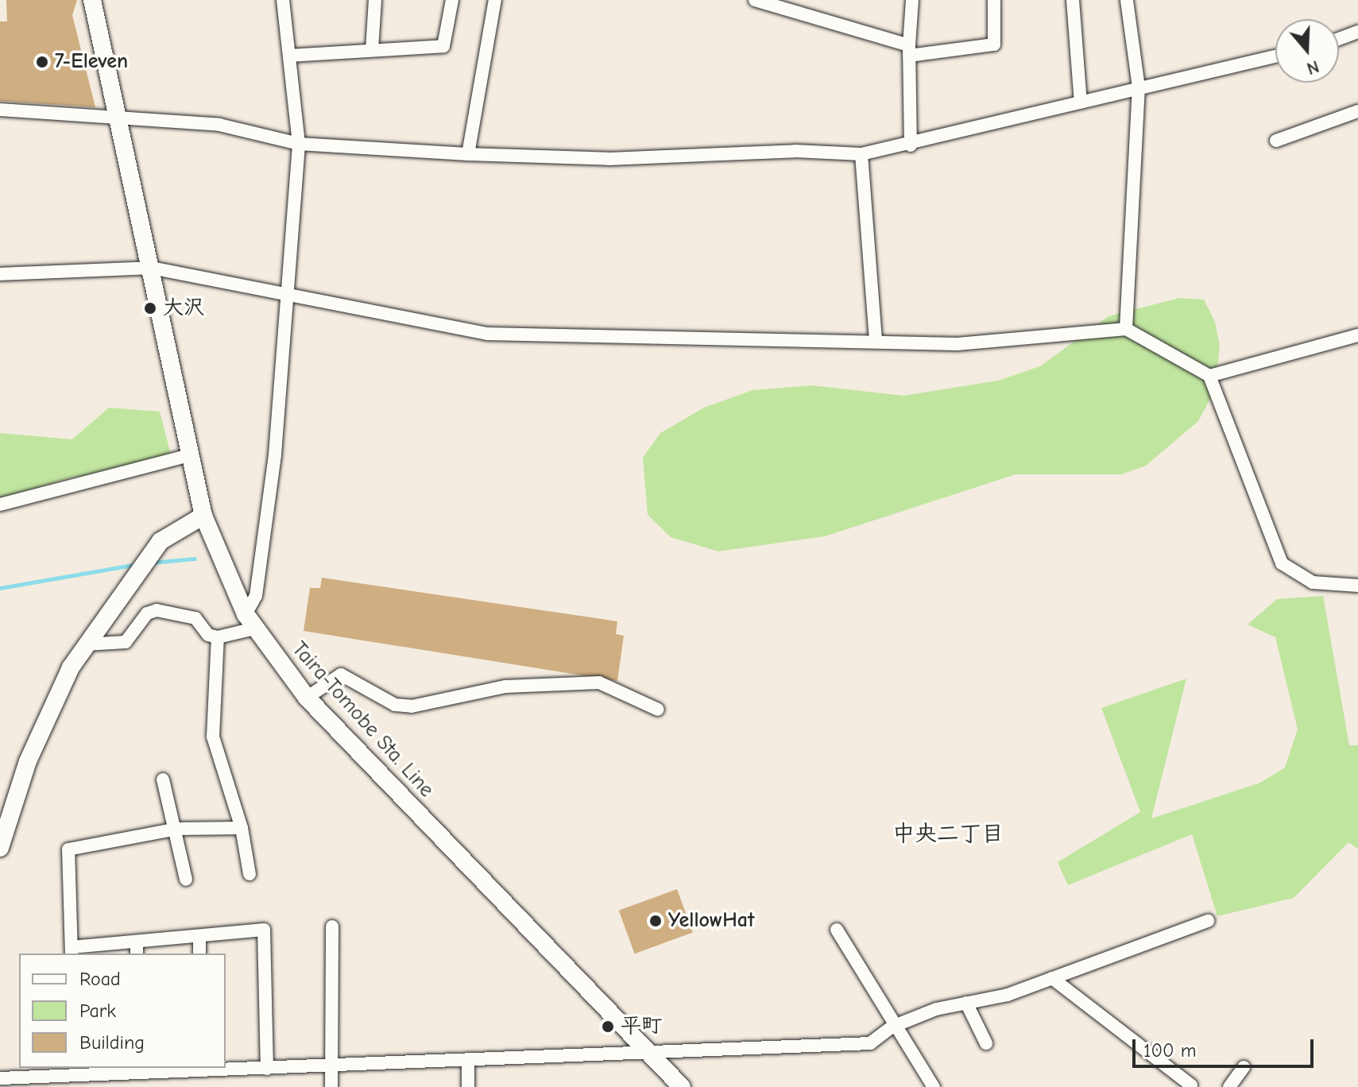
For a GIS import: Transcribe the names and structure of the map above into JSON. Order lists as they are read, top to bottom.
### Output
{
  "streets": {
    "main road": ["Taira-Tomobe Sta. Line"]
  },
  "districts": ["中央二丁目"],
  "places": [
    "7-Eleven",
    "大沢",
    "YellowHat",
    "平町"
  ],
  "legend": ["Road", "Park", "Building"],
  "scale_bar": "100 m",
  "north": "bottom"
}
